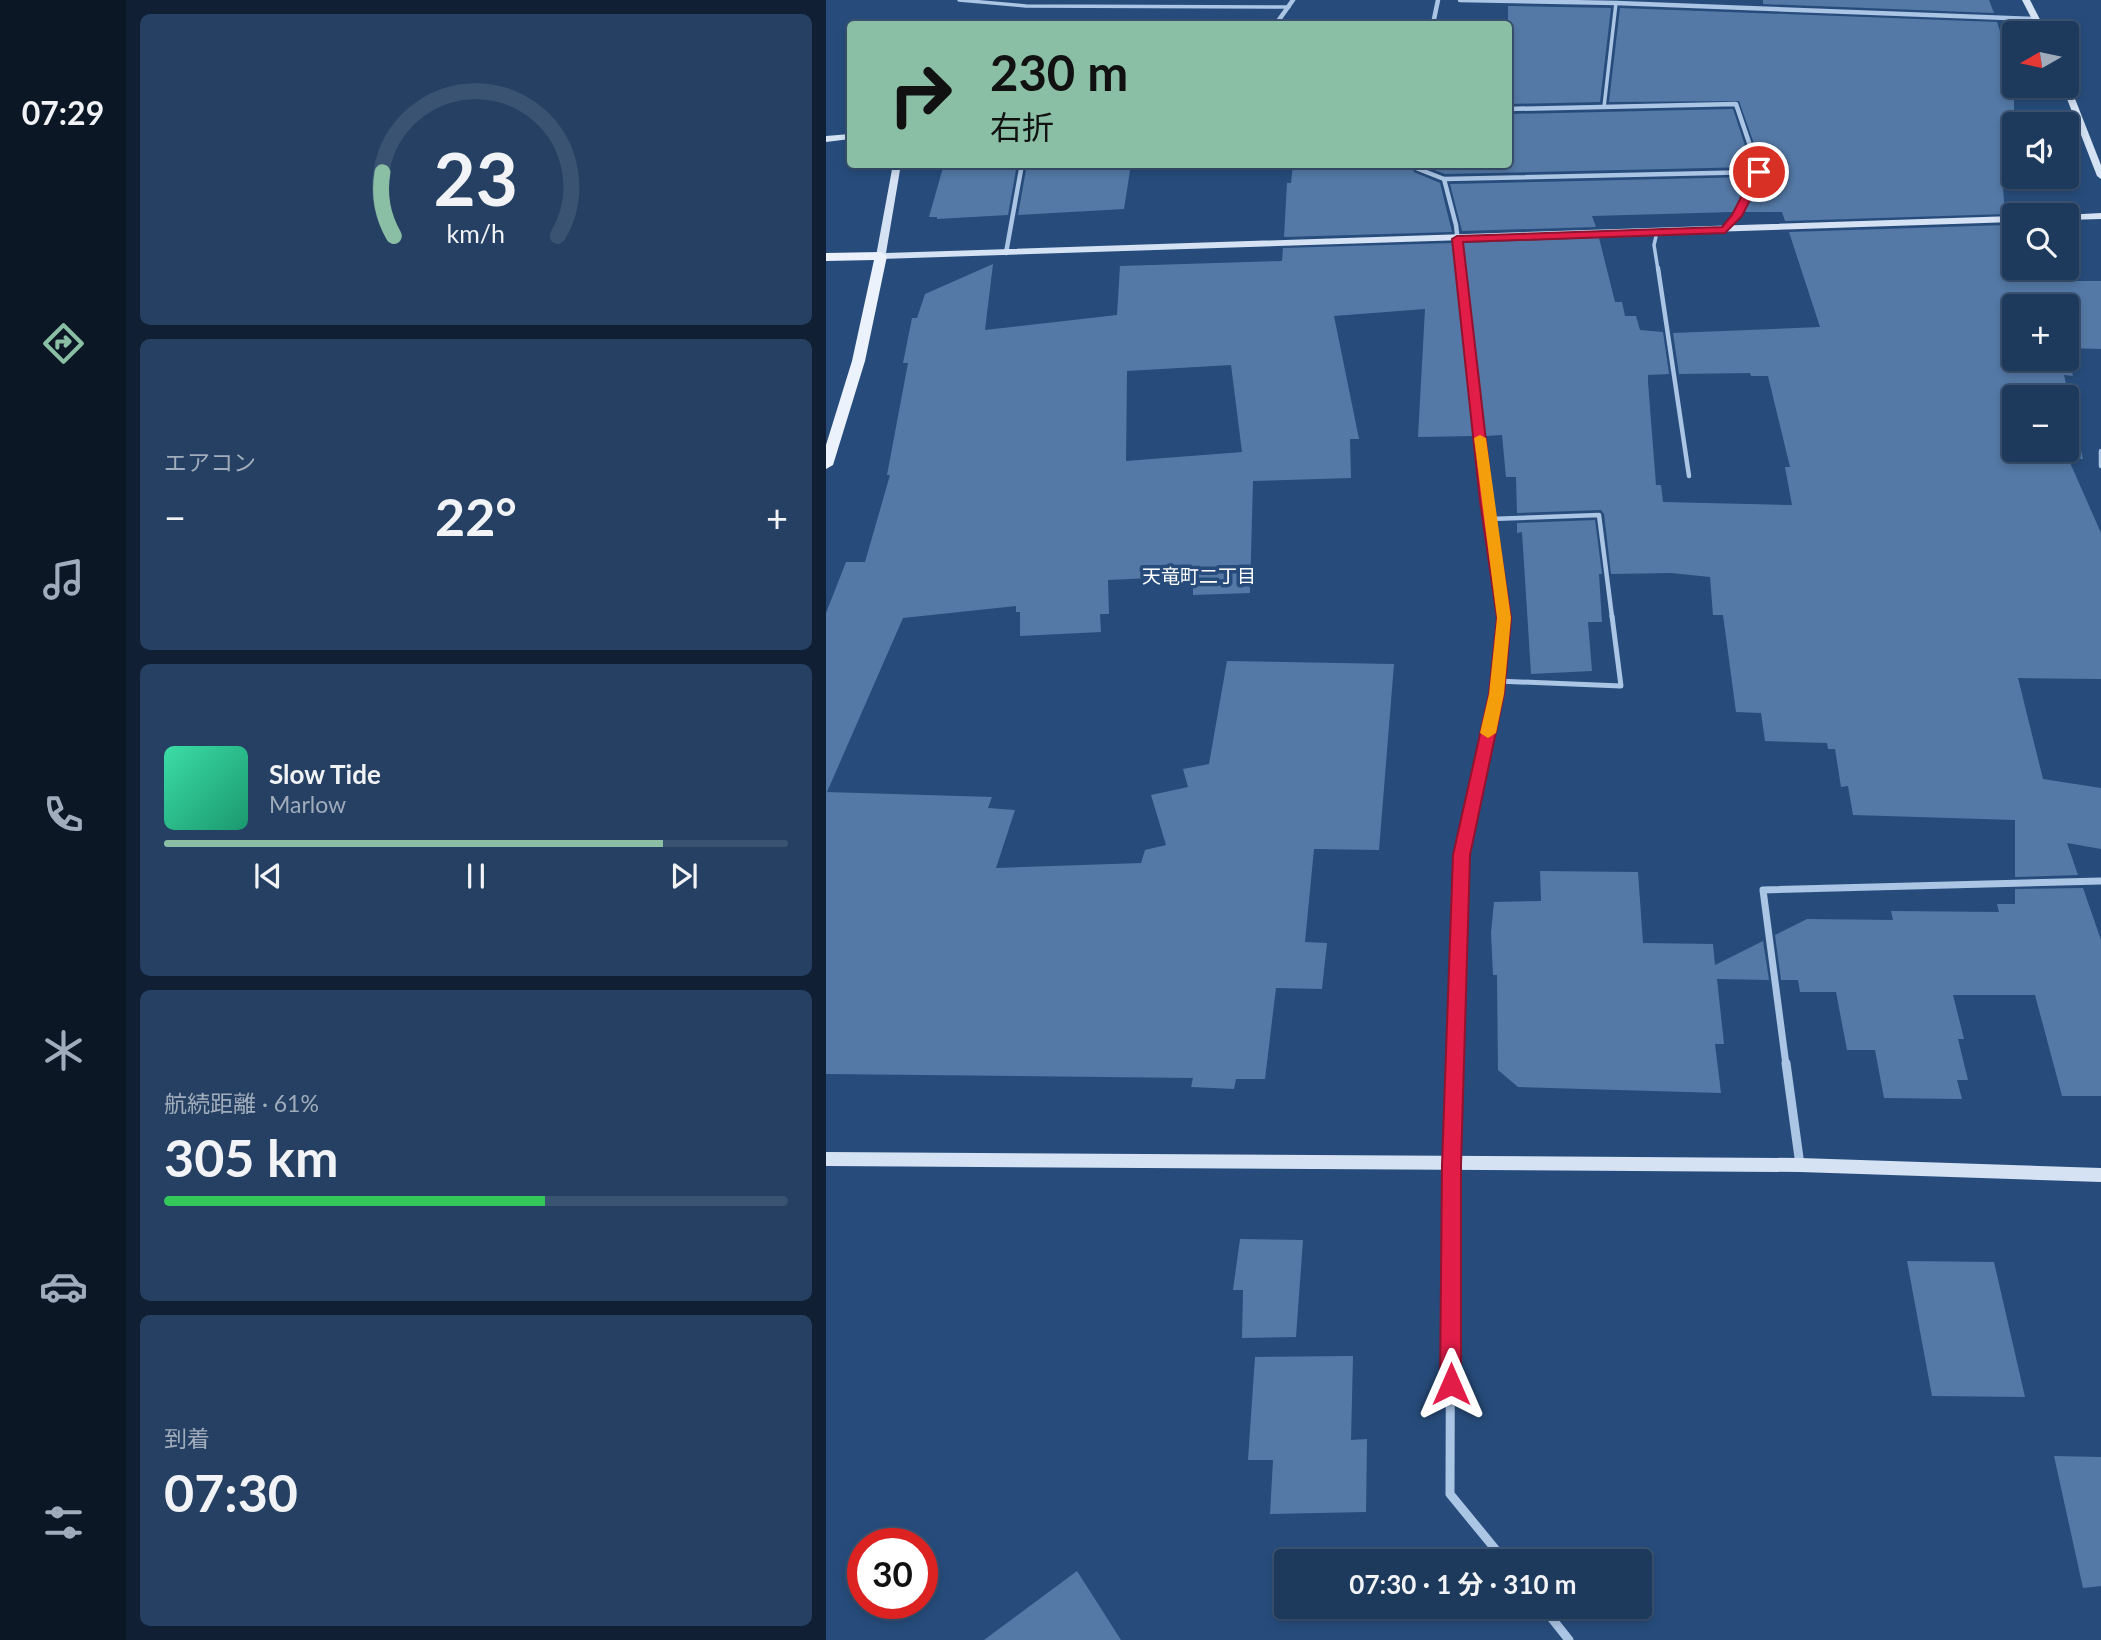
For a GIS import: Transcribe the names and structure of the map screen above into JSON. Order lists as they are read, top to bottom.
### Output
{
  "districts": ["天竜町二丁目"],
  "north": "left",
  "page": {
    "tabs": "07:29",
    "map_buttons": ["+", "−"],
    "turn": ["230 m", "右折"],
    "tile": [
      "エアコン",
      ["航続距離 · 61%", "305 km"],
      ["到着", "07:30"]
    ],
    "heat": ["−", "22°", "+"],
    "song": ["Slow Tide", "Marlow"],
    "limit": "30",
    "trip": "07:30 · 1 分 · 310 m",
    "gauge": ["23", "km/h"]
  }
}
